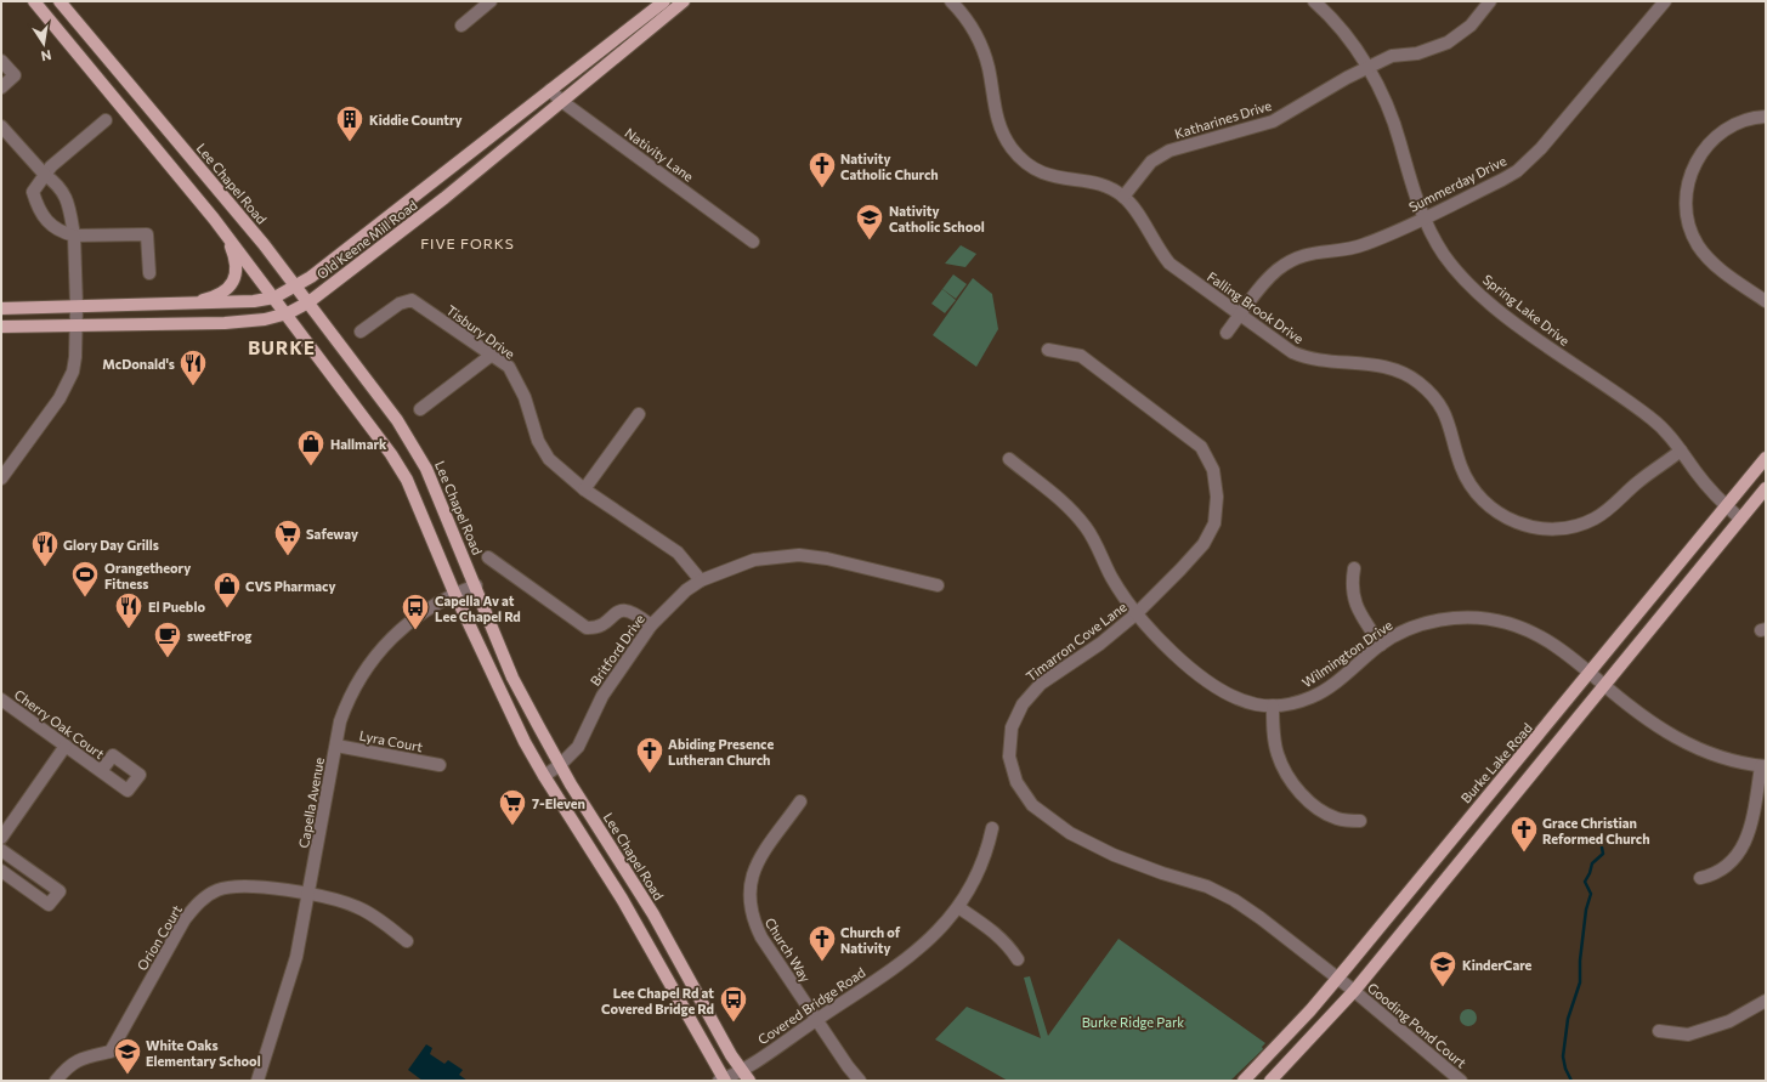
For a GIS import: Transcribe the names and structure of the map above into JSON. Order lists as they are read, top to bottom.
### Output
{
  "streets": {
    "main road": ["Lee Chapel Road", "Old Keene Mill Road", "Burke Lake Road"],
    "street": [
      "Katharines Drive",
      "Nativity Lane",
      "Summerday Drive",
      "Falling Brook Drive",
      "Spring Lake Drive",
      "Tisbury Drive",
      "Timarron Cove Lane",
      "Britford Drive",
      "Wilmington Drive",
      "Cherry Oak Court",
      "Lyra Court",
      "Capella Avenue",
      "Orion Court",
      "Church Way",
      "Covered Bridge Road",
      "Gooding Pond Court"
    ]
  },
  "crossings": [
    ["Katharines Drive", "Falling Brook Drive"],
    ["Katharines Drive", "Spring Lake Drive"],
    ["Nativity Lane", "Old Keene Mill Road"],
    ["Lee Chapel Road", "Old Keene Mill Road"],
    ["Lee Chapel Road", "Britford Drive"],
    ["Lee Chapel Road", "Capella Avenue"],
    ["Lee Chapel Road", "Covered Bridge Road"],
    ["Summerday Drive", "Falling Brook Drive"],
    ["Summerday Drive", "Spring Lake Drive"],
    ["Falling Brook Drive", "Spring Lake Drive"],
    ["Spring Lake Drive", "Burke Lake Road"],
    ["Tisbury Drive", "Britford Drive"],
    ["Timarron Cove Lane", "Wilmington Drive"],
    ["Timarron Cove Lane", "Burke Lake Road"],
    ["Timarron Cove Lane", "Gooding Pond Court"],
    ["Wilmington Drive", "Burke Lake Road"],
    ["Lyra Court", "Capella Avenue"],
    ["Capella Avenue", "Orion Court"],
    ["Church Way", "Covered Bridge Road"]
  ],
  "districts": ["FIVE FORKS", "BURKE"],
  "parks": ["Burke Ridge Park"],
  "places": {
    "building": ["Kiddie Country"],
    "church": [
      "Nativity Catholic Church",
      "Abiding Presence Lutheran Church",
      "Grace Christian Reformed Church",
      "Church of Nativity"
    ],
    "school or university": ["Nativity Catholic School", "KinderCare", "White Oaks Elementary School"],
    "restaurant": ["McDonald's", "Glory Day Grills", "El Pueblo"],
    "shop": ["Hallmark", "CVS Pharmacy"],
    "supermarket": ["Safeway", "7-Eleven"],
    "sports": ["Orangetheory Fitness"],
    "bus stop": ["Capella Av at Lee Chapel Rd", "Lee Chapel Rd at Covered Bridge Rd"],
    "cafe": ["sweetFrog"]
  },
  "north": "bottom"
}
